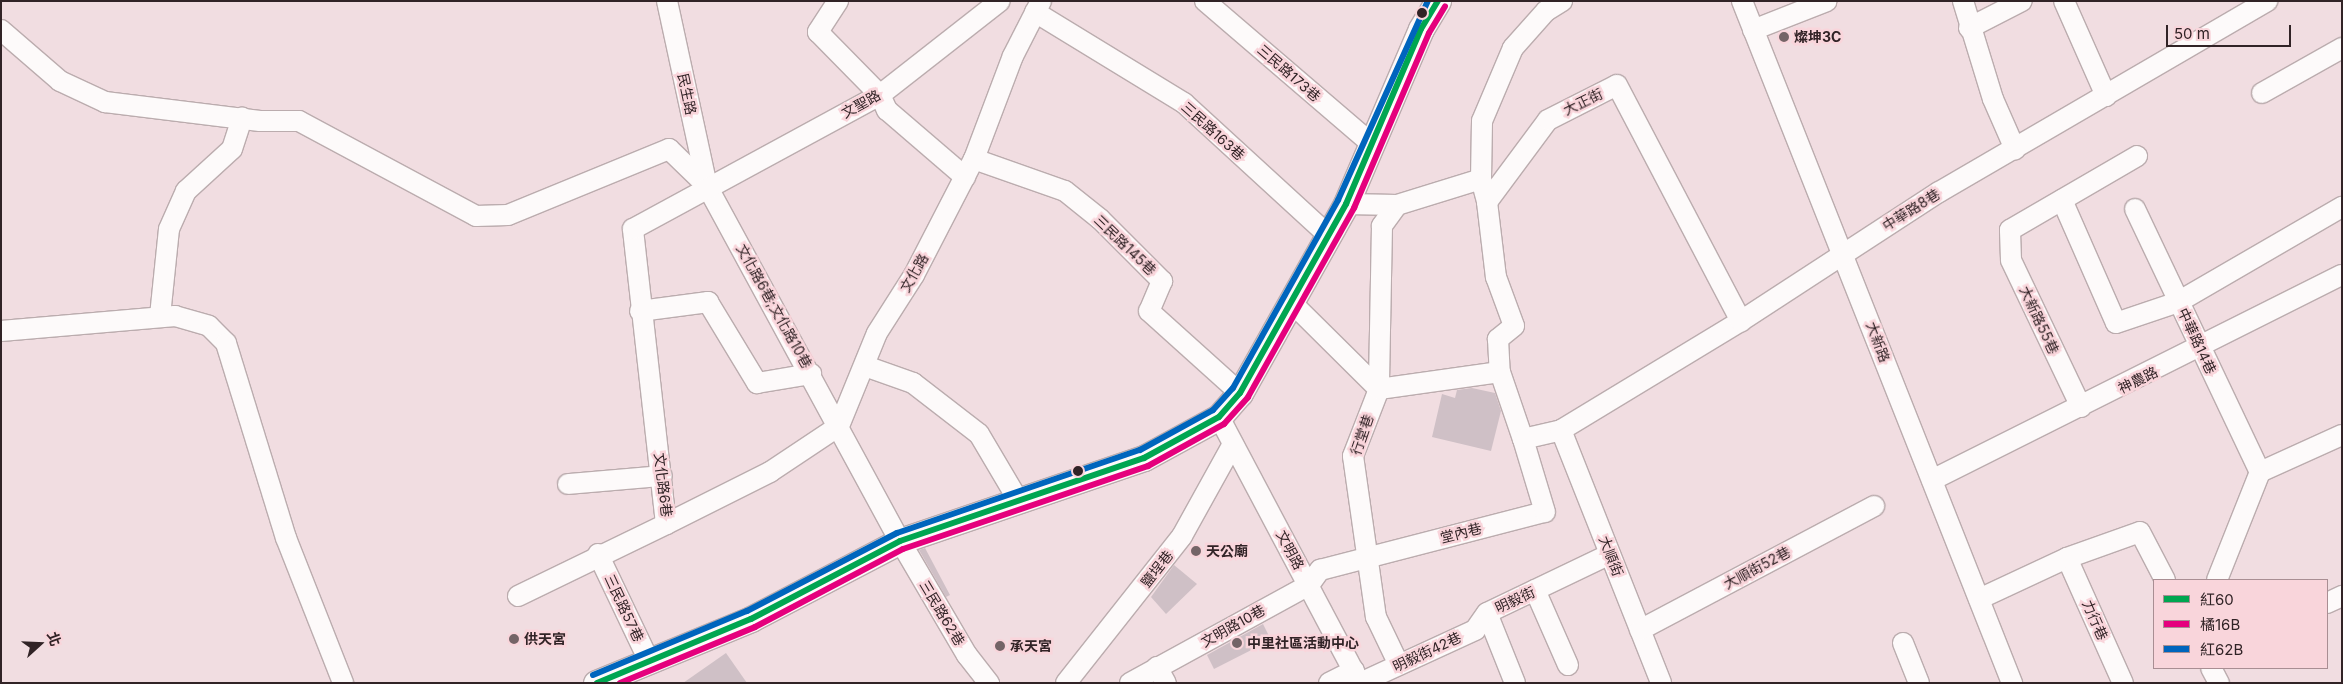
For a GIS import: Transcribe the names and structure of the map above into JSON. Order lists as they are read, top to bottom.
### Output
{
  "streets": {
    "street": [
      "三民路173巷",
      "民生路",
      "大正街",
      "文聖路",
      "三民路163巷",
      "中華路8巷",
      "三民路145巷",
      "文化路",
      "文化路6巷;文化路10巷",
      "大新路55巷",
      "中華路14巷",
      "大新路",
      "神農路",
      "行堂巷",
      "文化路6巷",
      "堂內巷",
      "文明路",
      "大順街",
      "大順街52巷",
      "鹽埕巷",
      "明毅街",
      "三民路57巷",
      "三民路62巷",
      "力行巷",
      "文明路10巷",
      "明毅街42巷"
    ]
  },
  "crossings": [
    ["民生路", "文聖路"],
    ["民生路", "文化路6巷;文化路10巷"],
    ["民生路", "文化路6巷"],
    ["大正街", "中華路8巷"],
    ["文聖路", "文化路6巷;文化路10巷"],
    ["文聖路", "文化路6巷"],
    ["三民路163巷", "文化路"],
    ["中華路8巷", "大新路"],
    ["中華路8巷", "堂內巷"],
    ["中華路8巷", "大順街"],
    ["三民路145巷", "文化路"],
    ["文化路", "文化路6巷;文化路10巷"],
    ["文化路", "文化路6巷"],
    ["文化路6巷;文化路10巷", "文化路6巷"],
    ["大新路55巷", "神農路"],
    ["中華路14巷", "神農路"],
    ["大新路", "神農路"],
    ["行堂巷", "堂內巷"],
    ["行堂巷", "明毅街42巷"],
    ["堂內巷", "文明路"],
    ["堂內巷", "文明路10巷"],
    ["文明路", "鹽埕巷"],
    ["文明路", "文明路10巷"],
    ["文明路", "明毅街42巷"],
    ["大順街", "大順街52巷"],
    ["大順街", "明毅街"],
    ["明毅街", "明毅街42巷"]
  ],
  "places": [
    "燦坤3C",
    "天公廟",
    "供天宮",
    "中里社區活動中心",
    "承天宮"
  ],
  "lines": ["transit line 紅60", "transit line 紅62B", "transit line 橘16B"],
  "legend": ["紅60", "橘16B", "紅62B"],
  "scale_bar": "50 m",
  "north": "right"
}
